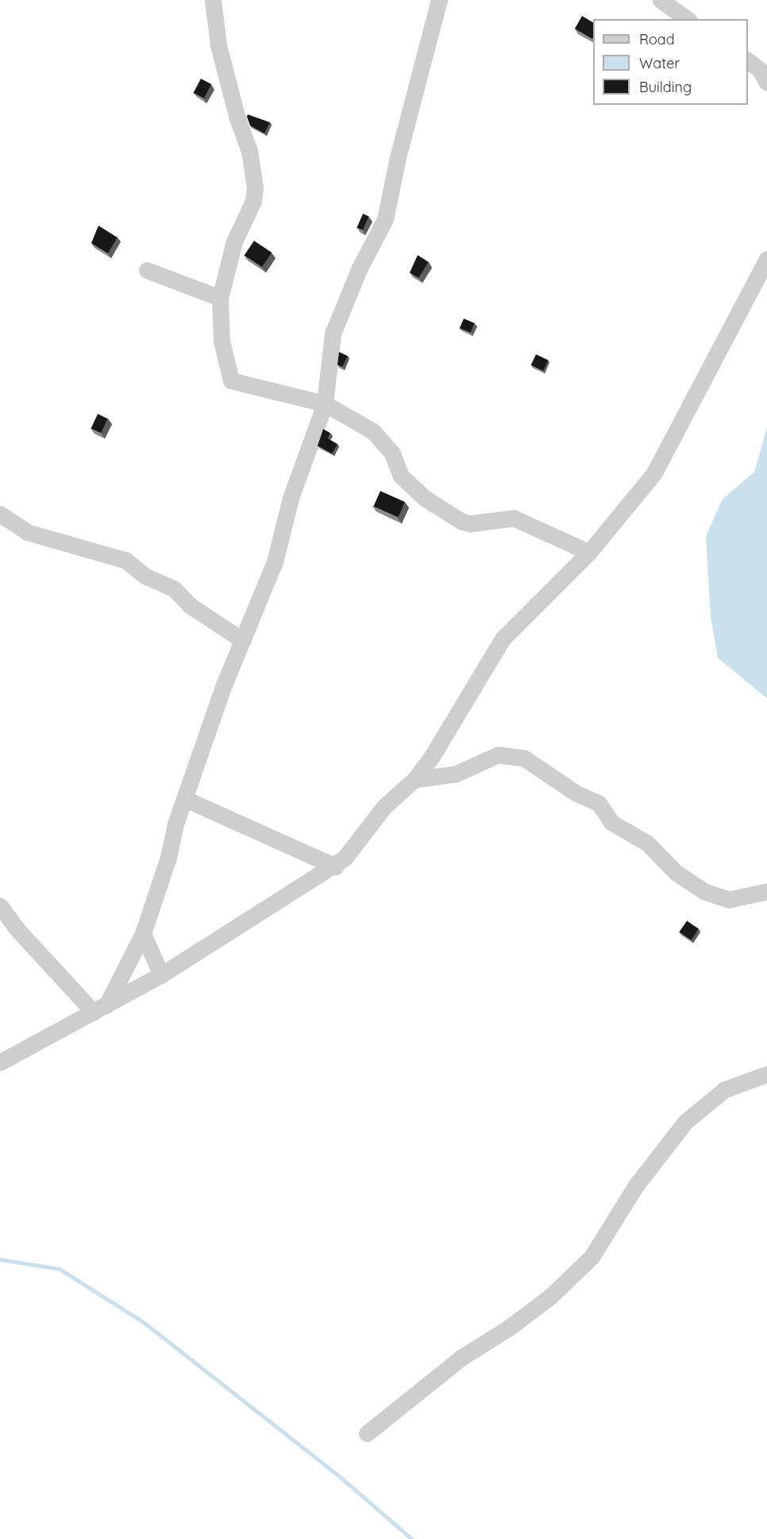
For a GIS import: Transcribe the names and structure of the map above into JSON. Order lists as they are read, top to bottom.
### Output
{
  "legend": ["Road", "Water", "Building"]
}
